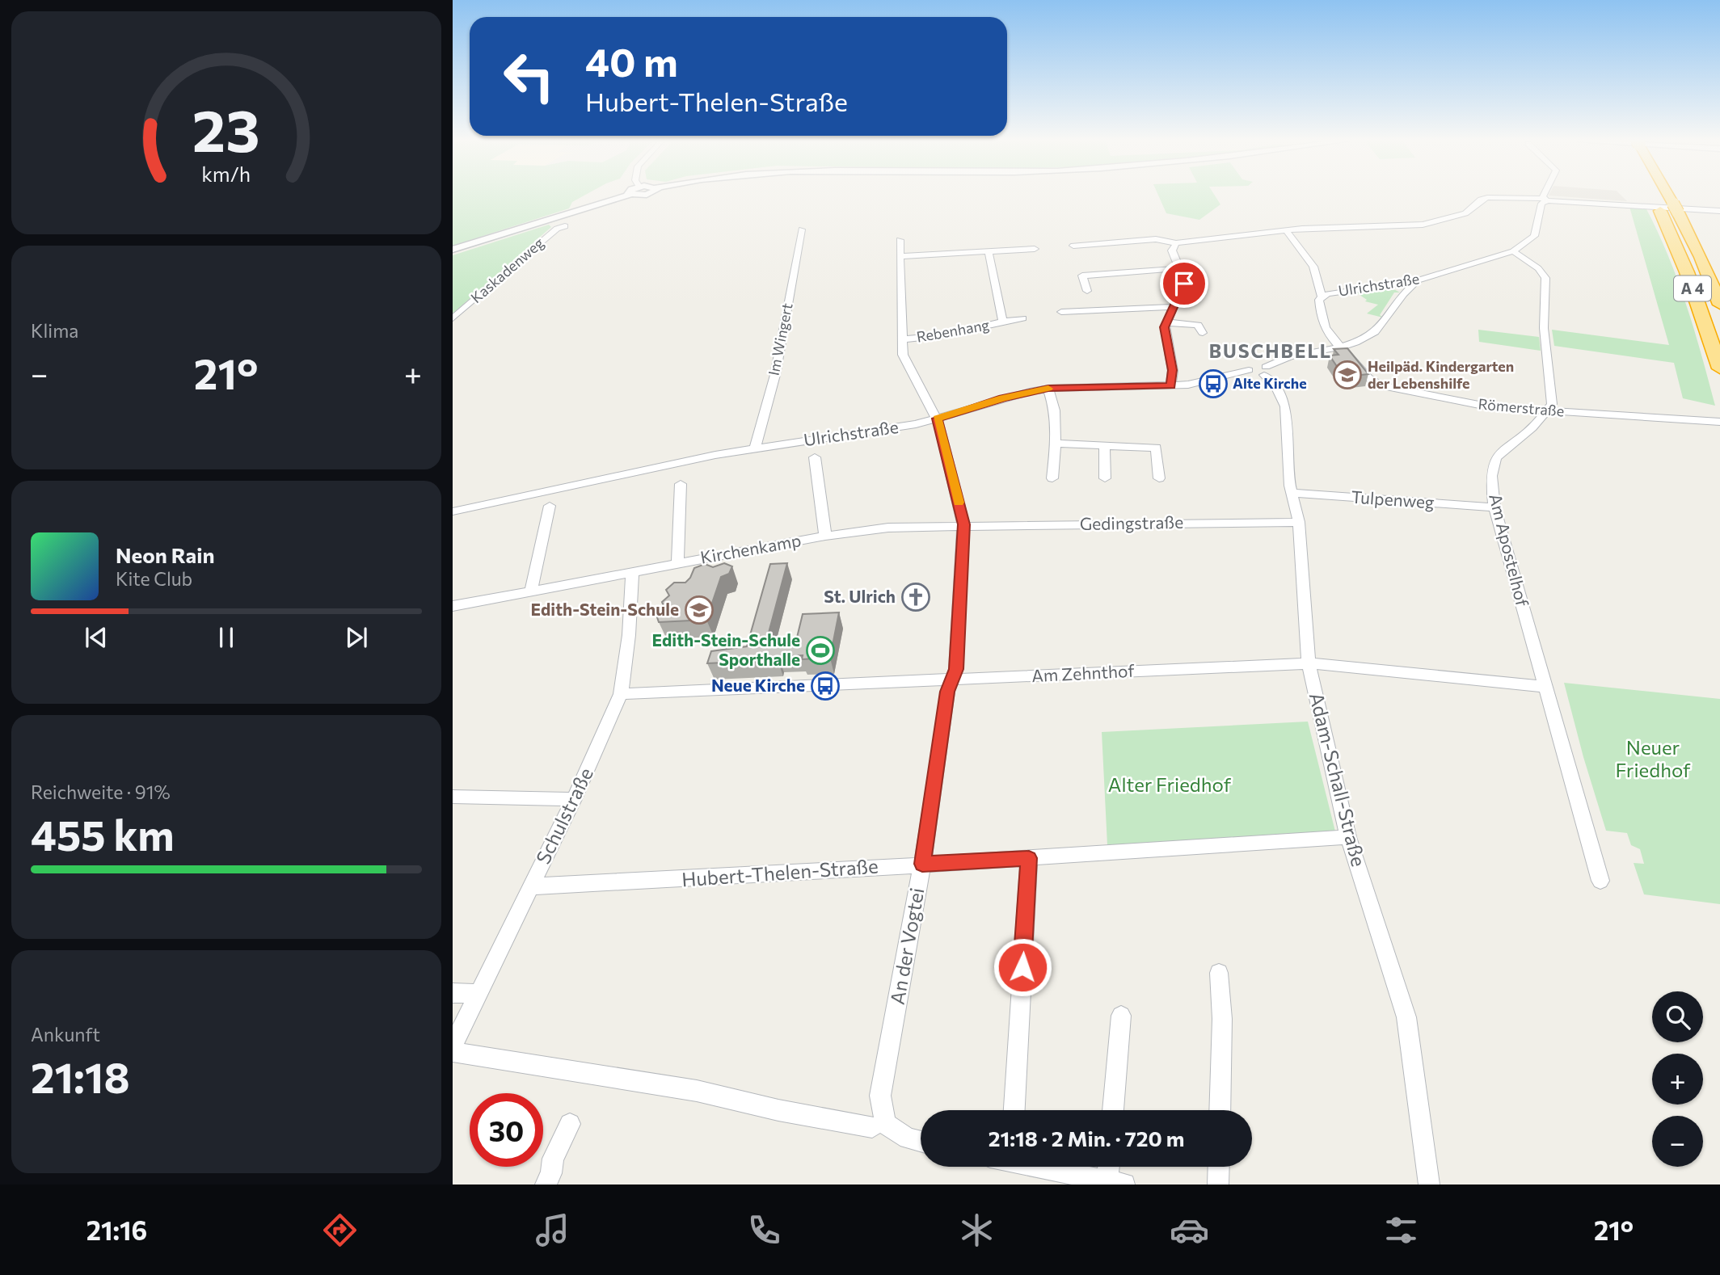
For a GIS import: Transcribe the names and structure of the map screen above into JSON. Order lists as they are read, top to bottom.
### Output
{
  "streets": {
    "highway": ["A 4"],
    "street": [
      "Kaskadenweg",
      "Ulrichstraße",
      "Rebenhang",
      "Im Wingert",
      "Römerstraße",
      "Tulpenweg",
      "Gedingstraße",
      "Kirchenkamp",
      "Am Apostelhof",
      "Am Zehnthof",
      "Adam-Schall-Straße",
      "Schulstraße",
      "Hubert-Thelen-Straße",
      "An der Vogtei"
    ]
  },
  "crossings": [
    ["Ulrichstraße", "Im Wingert"],
    ["Ulrichstraße", "Römerstraße"],
    ["Ulrichstraße", "Adam-Schall-Straße"],
    ["Ulrichstraße", "An der Vogtei"],
    ["Rebenhang", "An der Vogtei"],
    ["Römerstraße", "Am Apostelhof"],
    ["Tulpenweg", "Am Apostelhof"],
    ["Tulpenweg", "Adam-Schall-Straße"],
    ["Gedingstraße", "Kirchenkamp"],
    ["Gedingstraße", "Adam-Schall-Straße"],
    ["Gedingstraße", "An der Vogtei"],
    ["Kirchenkamp", "Schulstraße"],
    ["Kirchenkamp", "An der Vogtei"],
    ["Am Apostelhof", "Am Zehnthof"],
    ["Am Zehnthof", "Adam-Schall-Straße"],
    ["Am Zehnthof", "Schulstraße"],
    ["Am Zehnthof", "An der Vogtei"],
    ["Adam-Schall-Straße", "Hubert-Thelen-Straße"],
    ["Schulstraße", "Hubert-Thelen-Straße"],
    ["Hubert-Thelen-Straße", "An der Vogtei"]
  ],
  "districts": ["BUSCHBELL"],
  "parks": ["Neuer Friedhof", "Alter Friedhof"],
  "places": {
    "school or university": ["Heilpäd. Kindergarten der Lebenshilfe", "Edith-Stein-Schule"],
    "bus stop": ["Alte Kirche", "Neue Kirche"],
    "church": ["St. Ulrich"],
    "sports": ["Edith-Stein-Schule Sporthalle"]
  },
  "page": {
    "turn": ["40 m", "Hubert-Thelen-Straße"],
    "tile": [
      "Klima",
      ["Reichweite · 91%", "455 km"],
      ["Ankunft", "21:18"]
    ],
    "heat": ["−", "21°", "+"],
    "song": ["Neon Rain", "Kite Club"],
    "map_buttons": ["+", "−"],
    "limit": "30",
    "trip": "21:18 · 2 Min. · 720 m",
    "tabs": ["21:16", "21°"],
    "gauge": ["23", "km/h"]
  }
}
